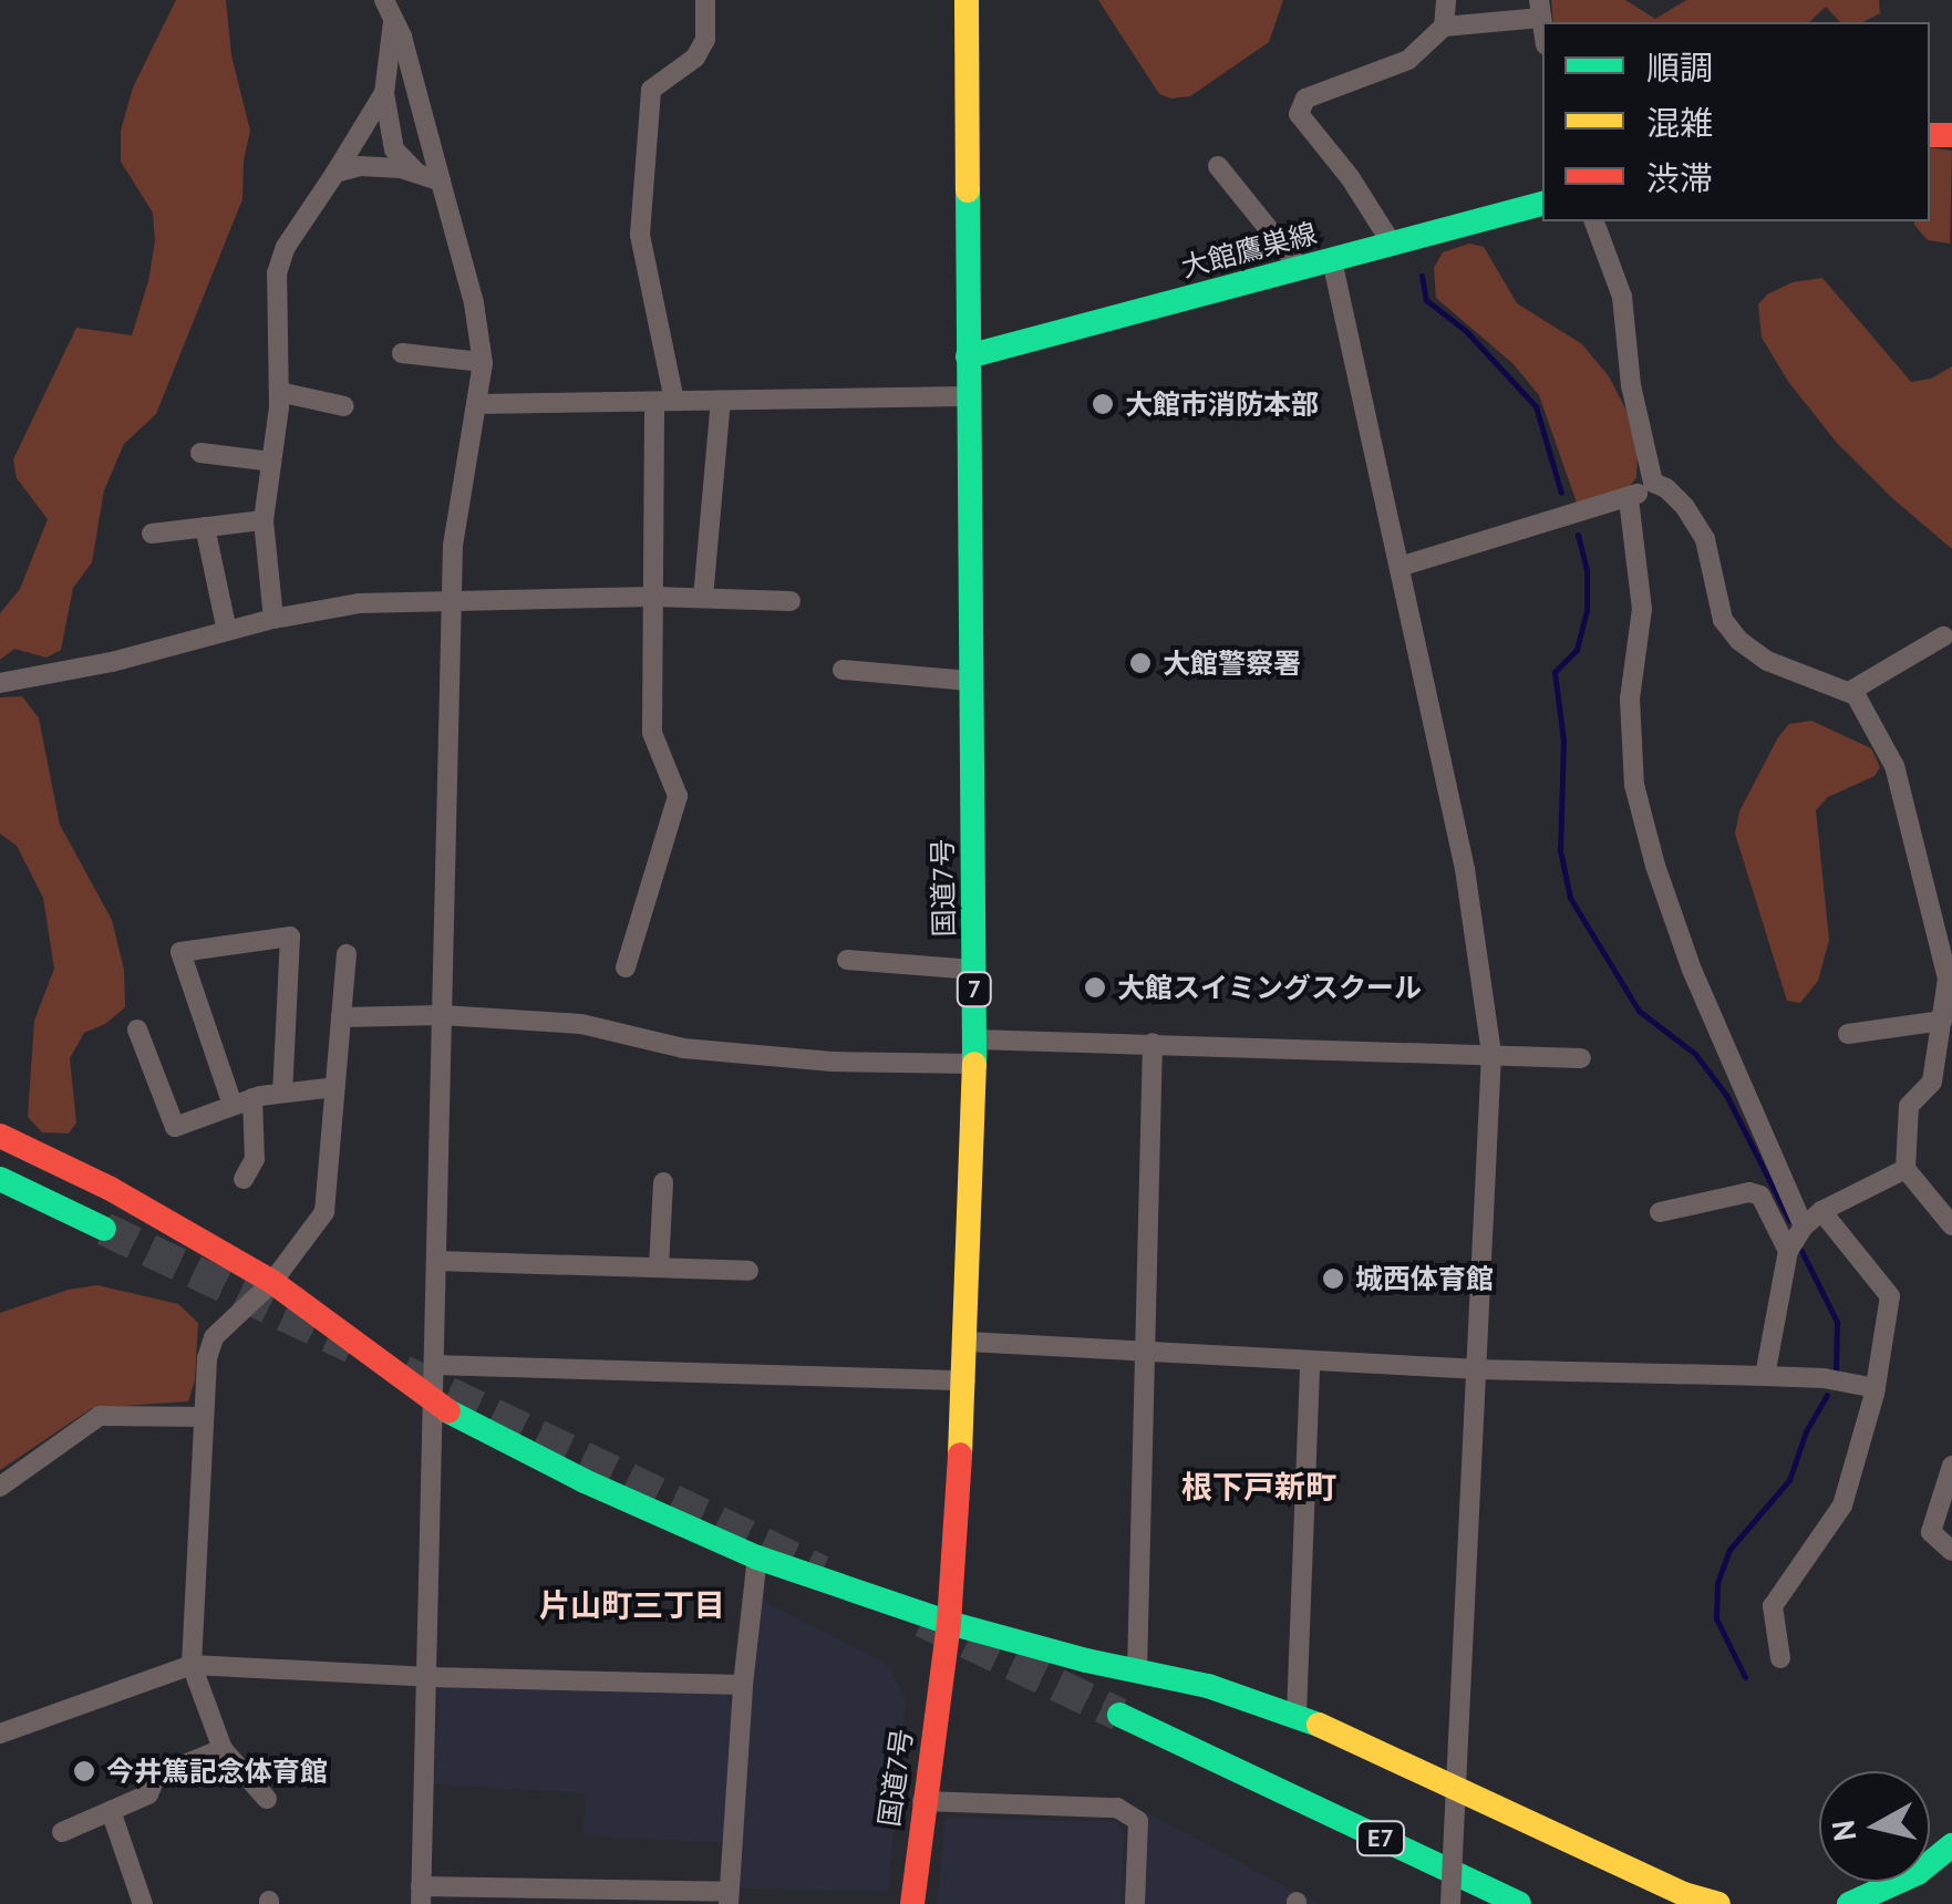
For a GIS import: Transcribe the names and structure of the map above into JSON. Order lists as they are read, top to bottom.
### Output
{
  "streets": {
    "main road": [
      "大館鷹巣線",
      "国道7号",
      "7",
      "E7"
    ]
  },
  "crossings": [
    ["大館鷹巣線", "国道7号"]
  ],
  "districts": ["根下戸新町", "片山町三丁目"],
  "places": [
    "大館市消防本部",
    "大館警察署",
    "大館スイミングスクール",
    "城西体育館",
    "今井篤記念体育館"
  ],
  "legend": ["順調", "混雑", "渋滞"],
  "north": "left"
}
